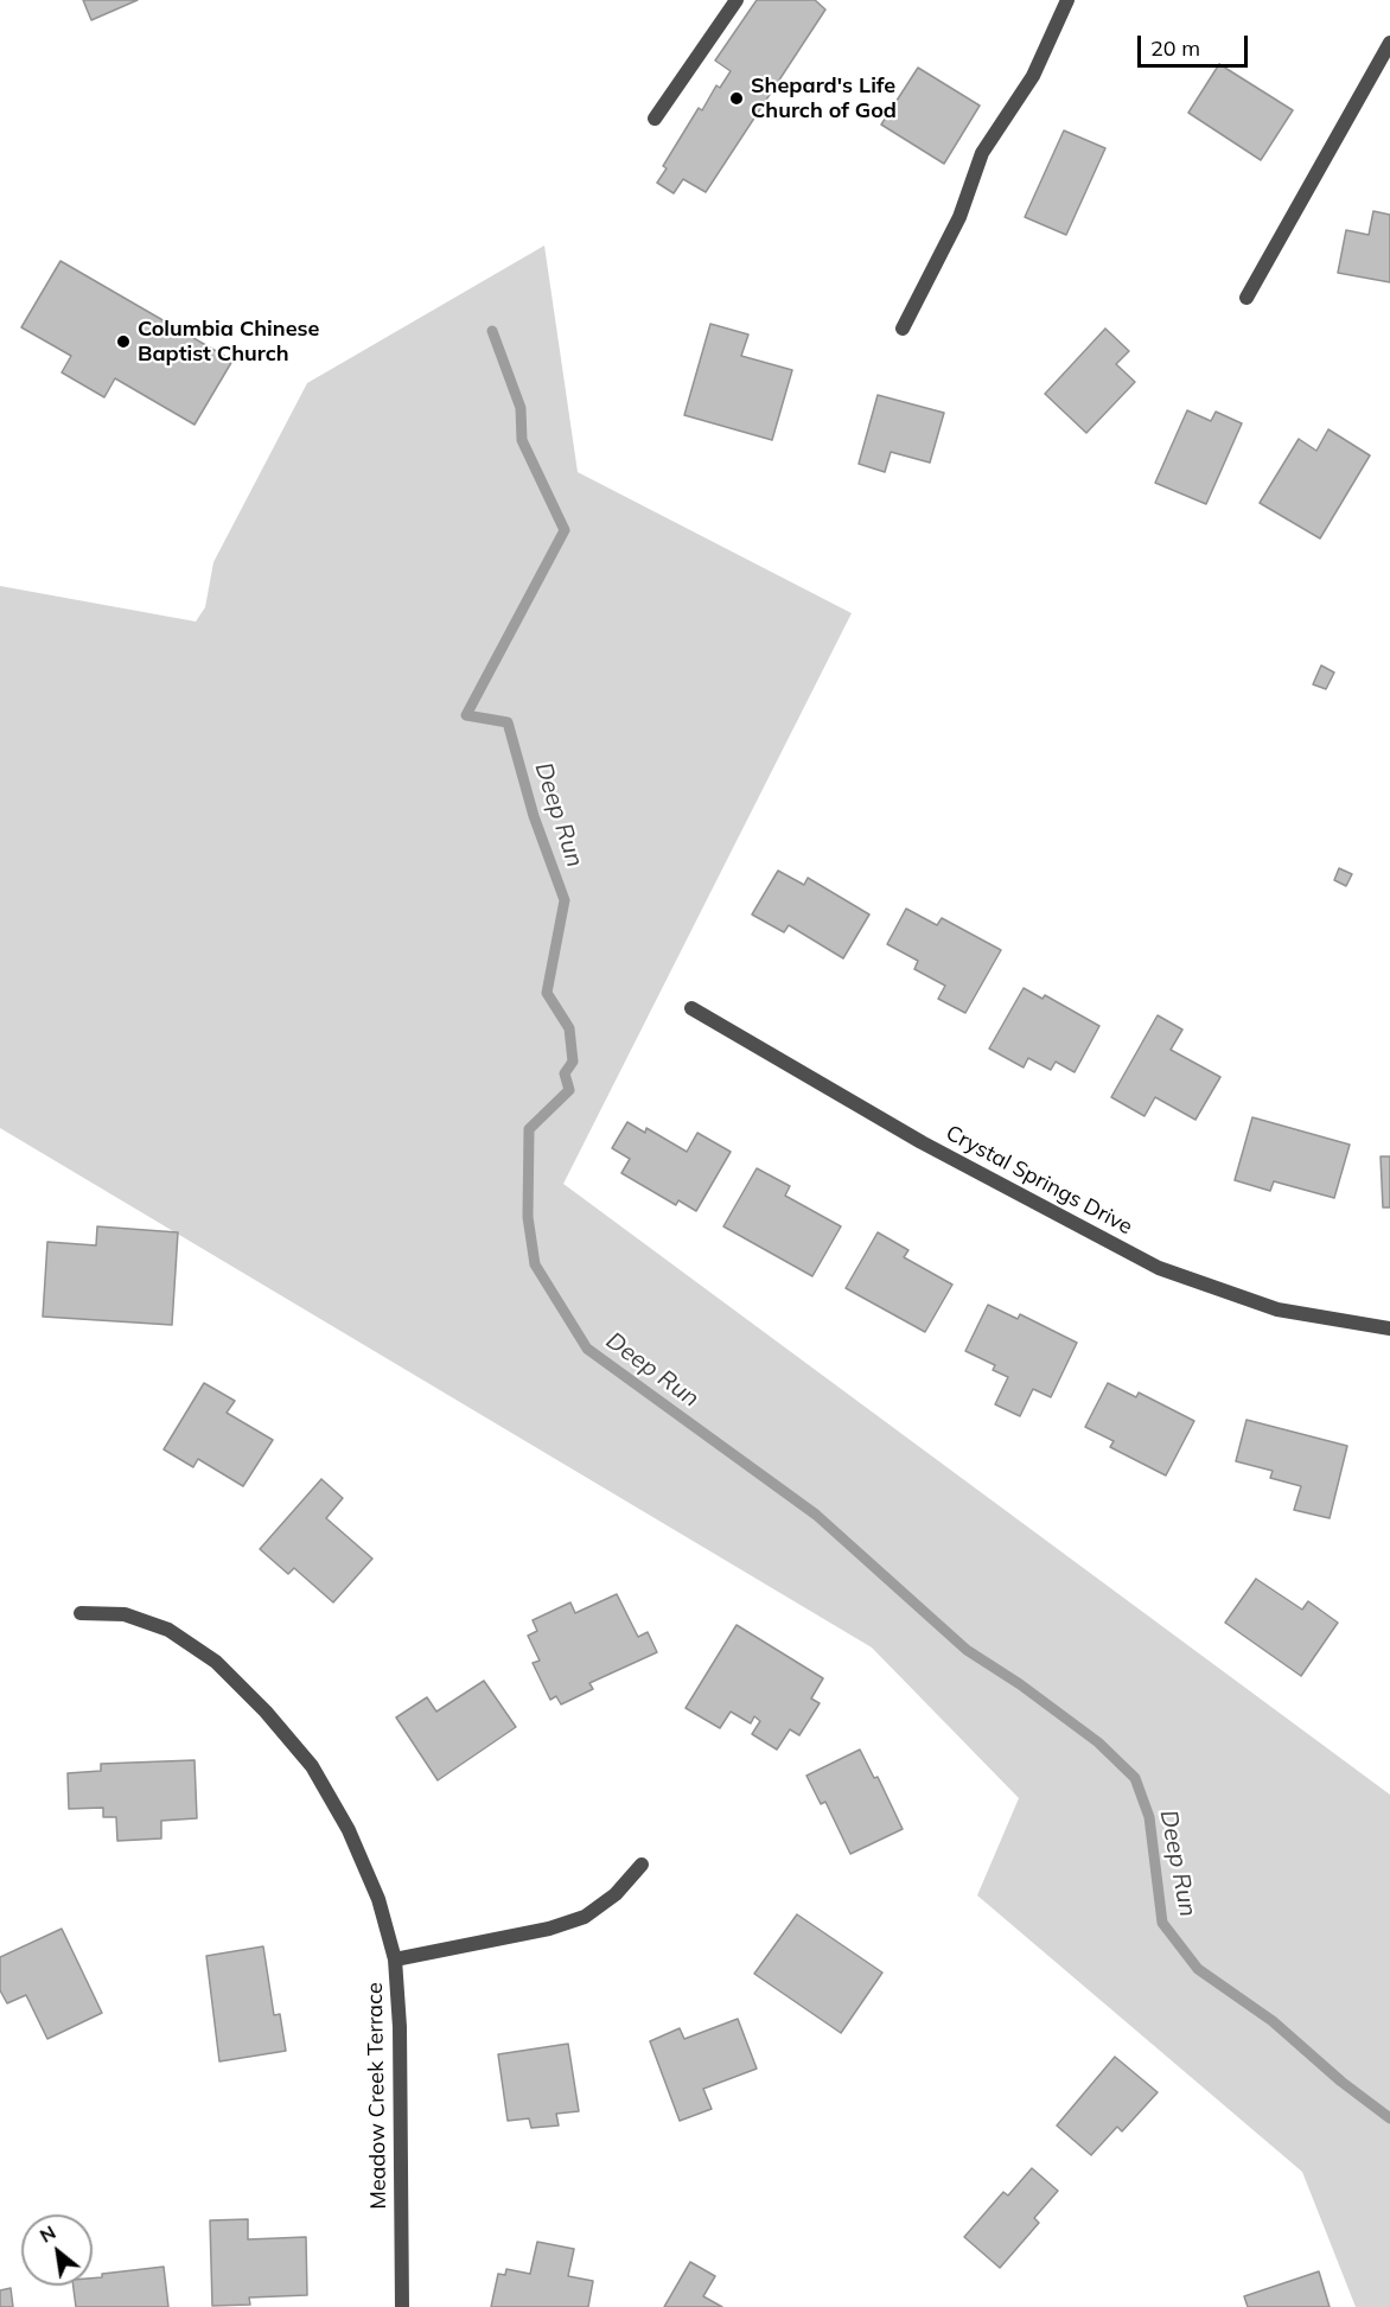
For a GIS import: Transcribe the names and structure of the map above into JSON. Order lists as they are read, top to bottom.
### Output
{
  "streets": {
    "street": ["Crystal Springs Drive", "Meadow Creek Terrace"]
  },
  "water": ["Deep Run"],
  "places": ["Shepard's Life Church of God", "Columbia Chinese Baptist Church"],
  "scale_bar": "20 m",
  "north": "top left"
}
